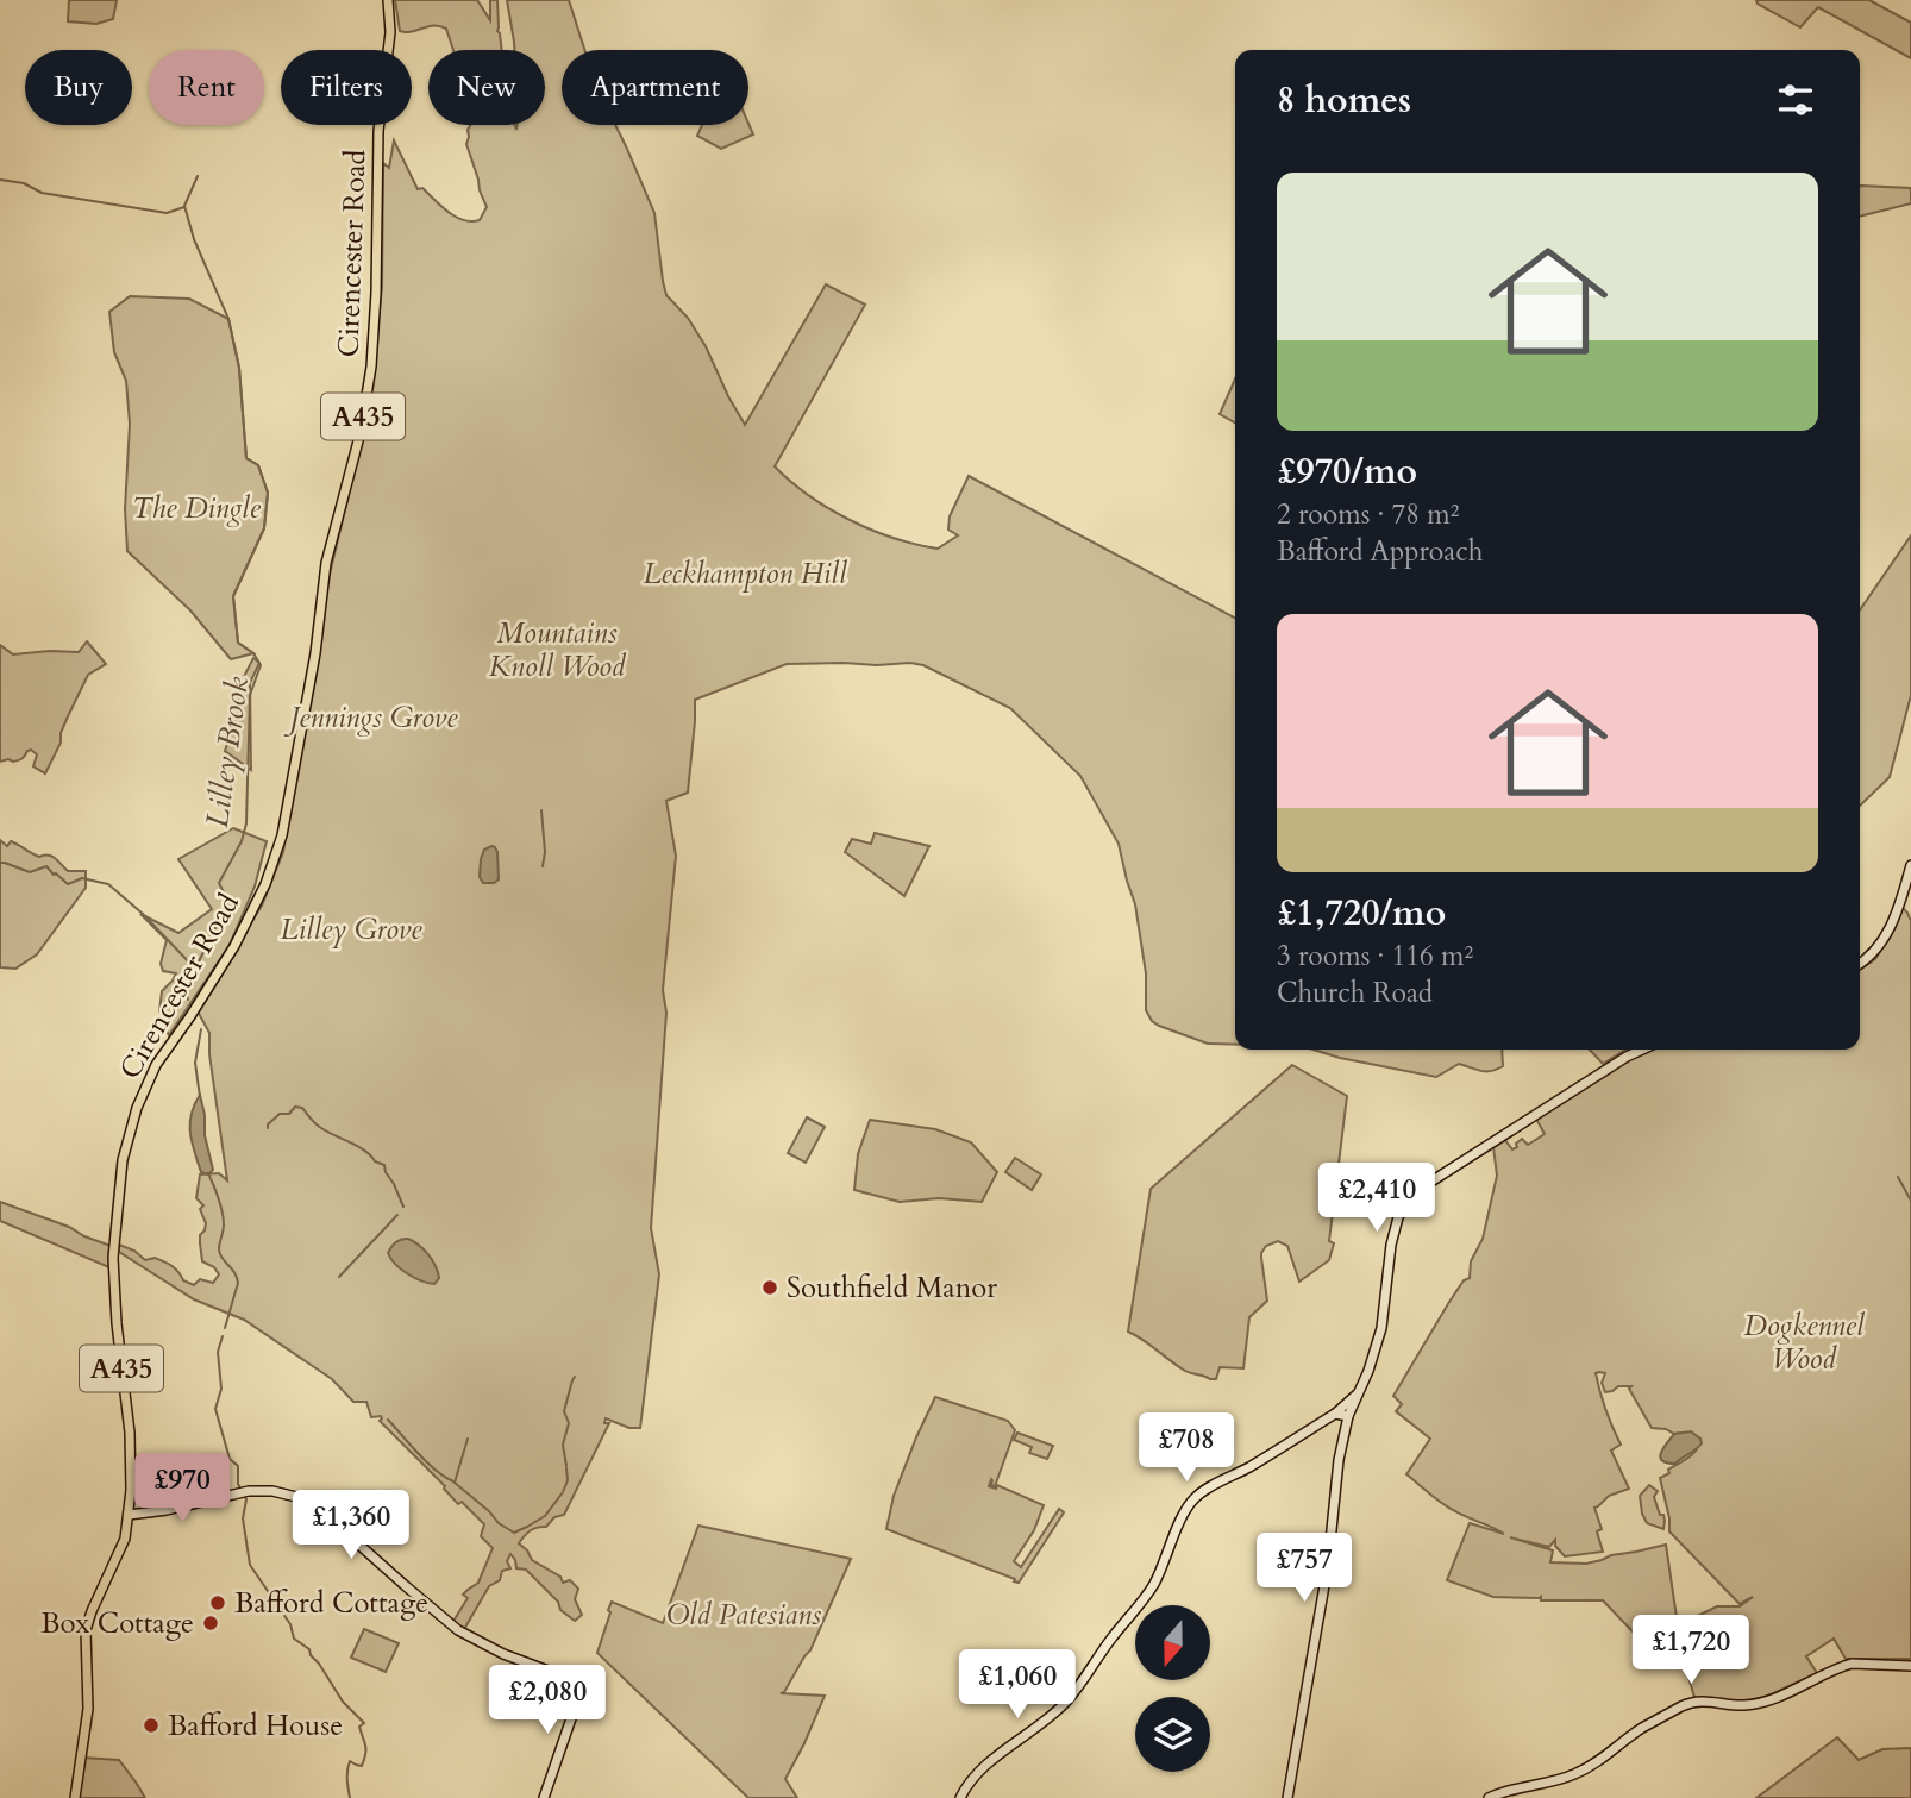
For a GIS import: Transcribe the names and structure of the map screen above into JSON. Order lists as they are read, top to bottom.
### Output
{
  "streets": {
    "main road": ["Cirencester Road", "A435"]
  },
  "water": ["Lilley Brook"],
  "parks": [
    "The Dingle",
    "Leckhampton Hill",
    "Mountains Knoll Wood",
    "Jennings Grove",
    "Lilley Grove",
    "Dogkennel Wood",
    "Old Patesians"
  ],
  "places": [
    "Southfield Manor",
    "Bafford Cottage",
    "Box Cottage",
    "Bafford House"
  ],
  "north": "bottom",
  "page": {
    "chip": [
      "Buy",
      "Rent",
      "Filters",
      "New",
      "Apartment"
    ],
    "heading": "8 homes",
    "list": [
      {
        "name": "£970/mo",
        "note": "2 rooms · 78 m² · Bafford Approach"
      },
      {
        "name": "£1,720/mo",
        "note": "3 rooms · 116 m² · Church Road"
      }
    ],
    "price": [
      "£2,410",
      "£708",
      "£970",
      "£1,360",
      "£757",
      "£1,720",
      "£1,060",
      "£2,080"
    ]
  }
}
